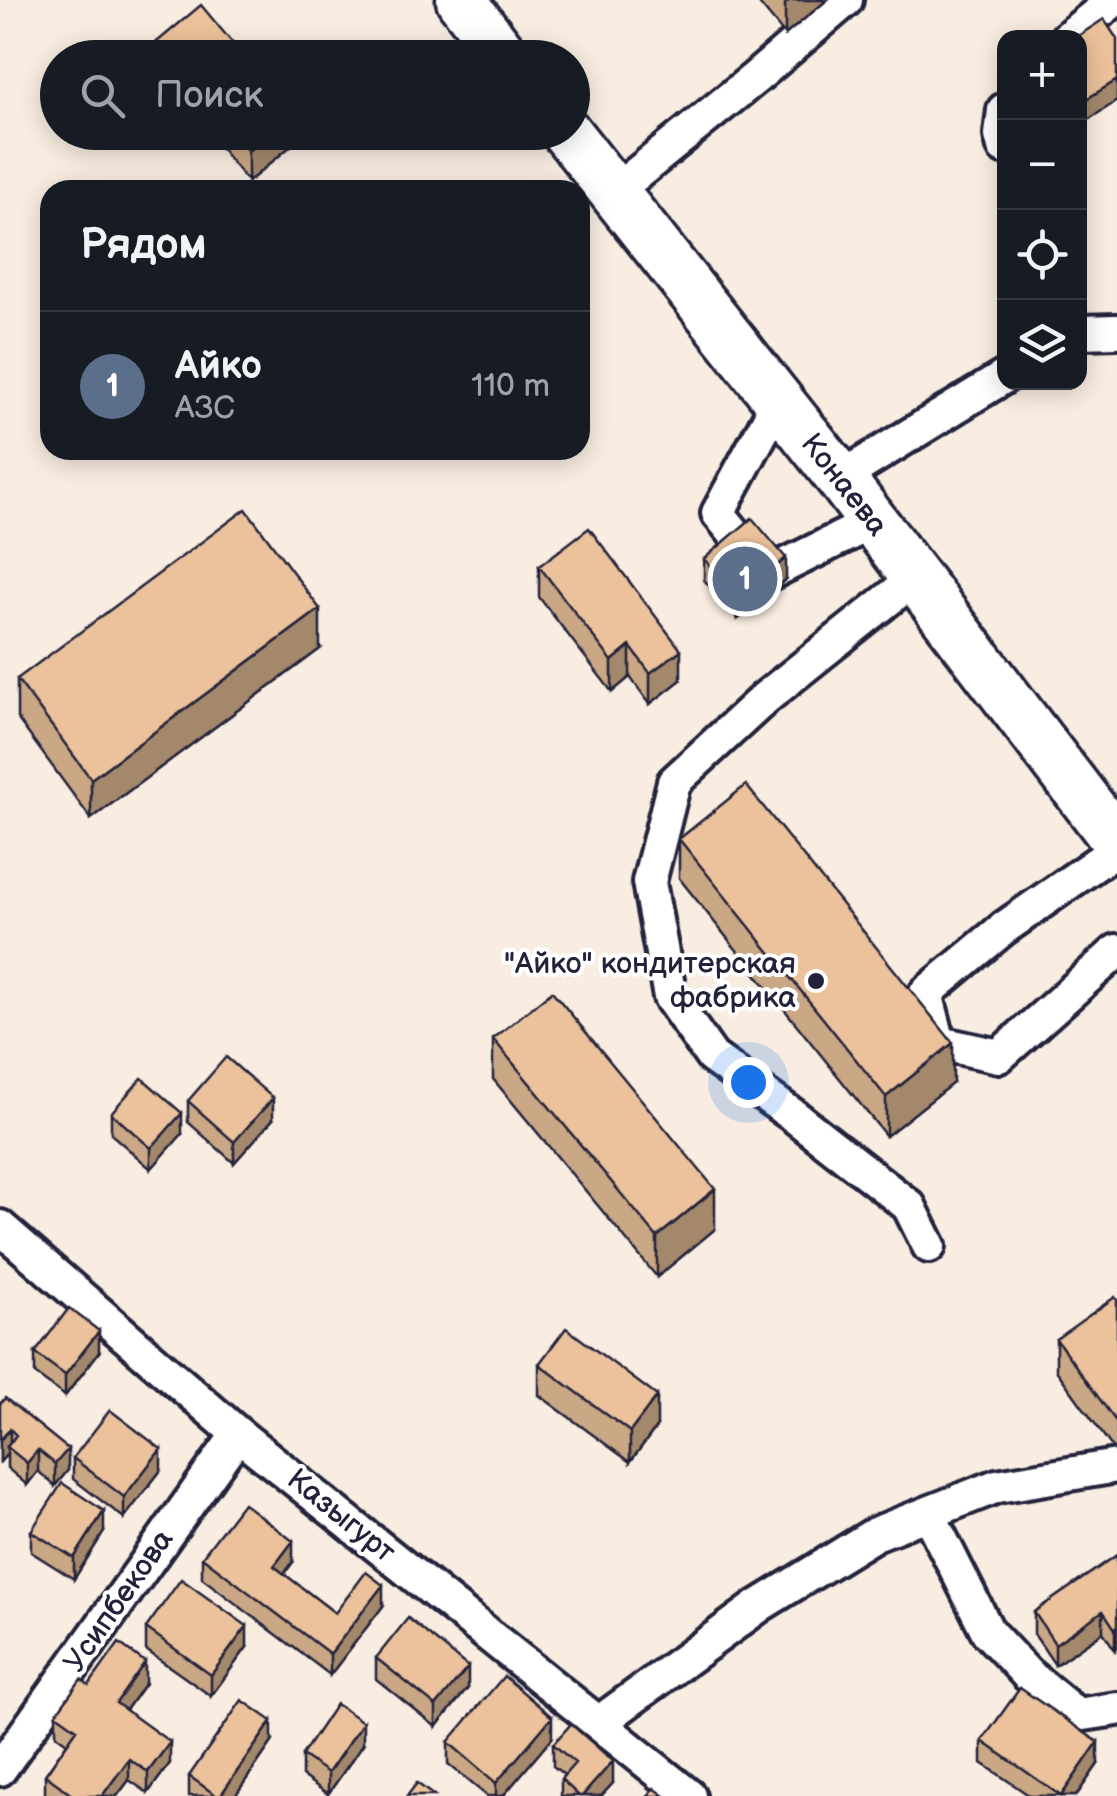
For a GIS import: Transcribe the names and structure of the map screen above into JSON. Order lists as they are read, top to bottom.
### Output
{
  "streets": {
    "main road": ["Конаева"],
    "street": ["Казыгурт", "Усипбекова"]
  },
  "crossings": [
    ["Казыгурт", "Усипбекова"]
  ],
  "places": ["\"Айко\" кондитерская фабрика"],
  "page": {
    "map_buttons": ["+", "−"],
    "search": "Поиск",
    "heading": "Рядом",
    "list": [
      {
        "mark": "1",
        "name": "Айко",
        "note": "АЗС",
        "value": "110 m"
      }
    ],
    "pins": "1"
  }
}
